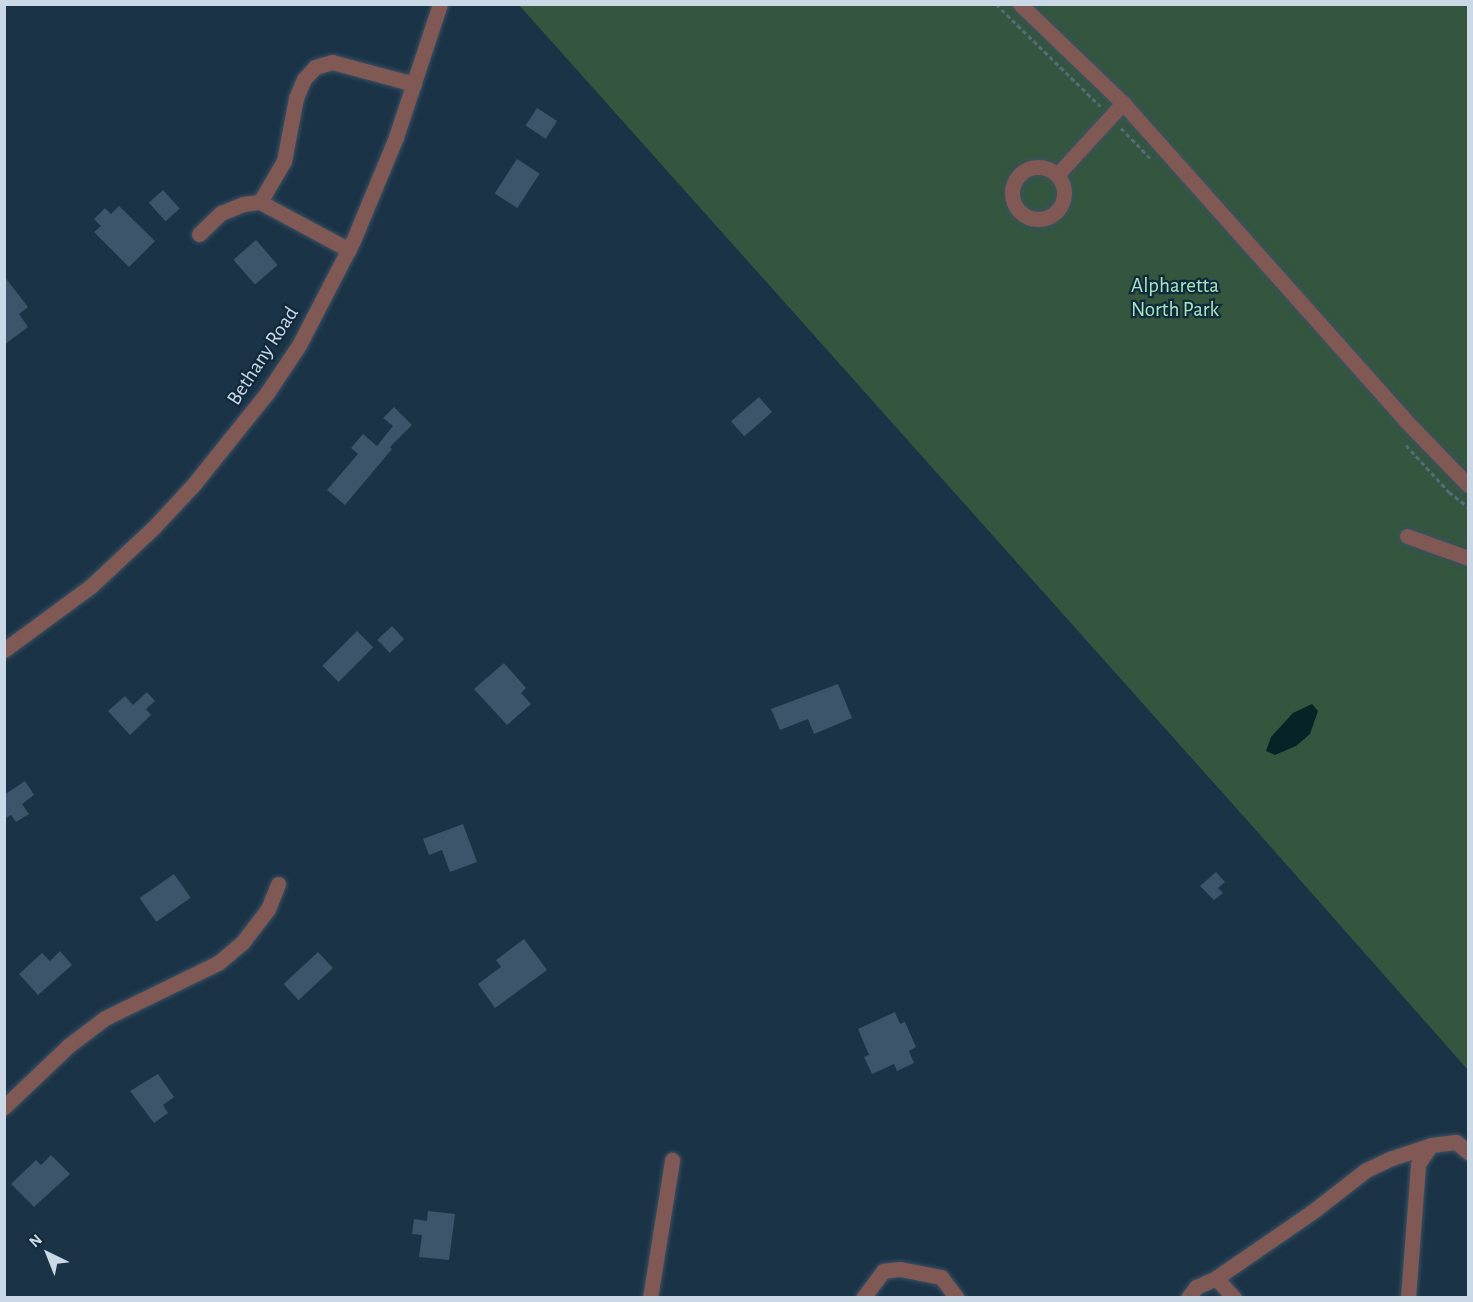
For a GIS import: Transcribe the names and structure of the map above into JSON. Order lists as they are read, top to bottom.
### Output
{
  "streets": {
    "street": ["Bethany Road"]
  },
  "parks": ["Alpharetta North Park"],
  "north": "top left"
}
